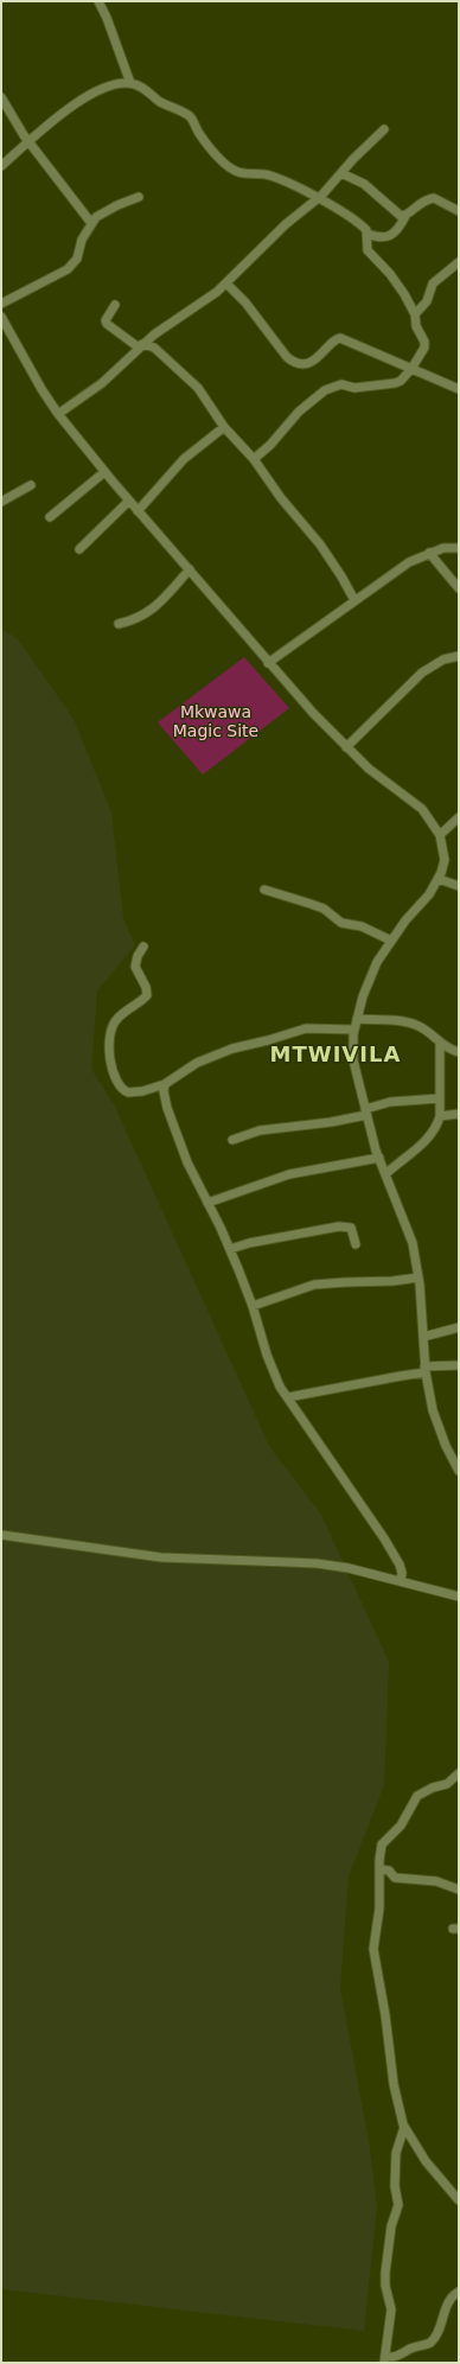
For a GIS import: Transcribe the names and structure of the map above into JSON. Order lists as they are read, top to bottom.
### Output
{
  "districts": ["MTWIVILA"],
  "parks": ["Mkwawa Magic Site"]
}
